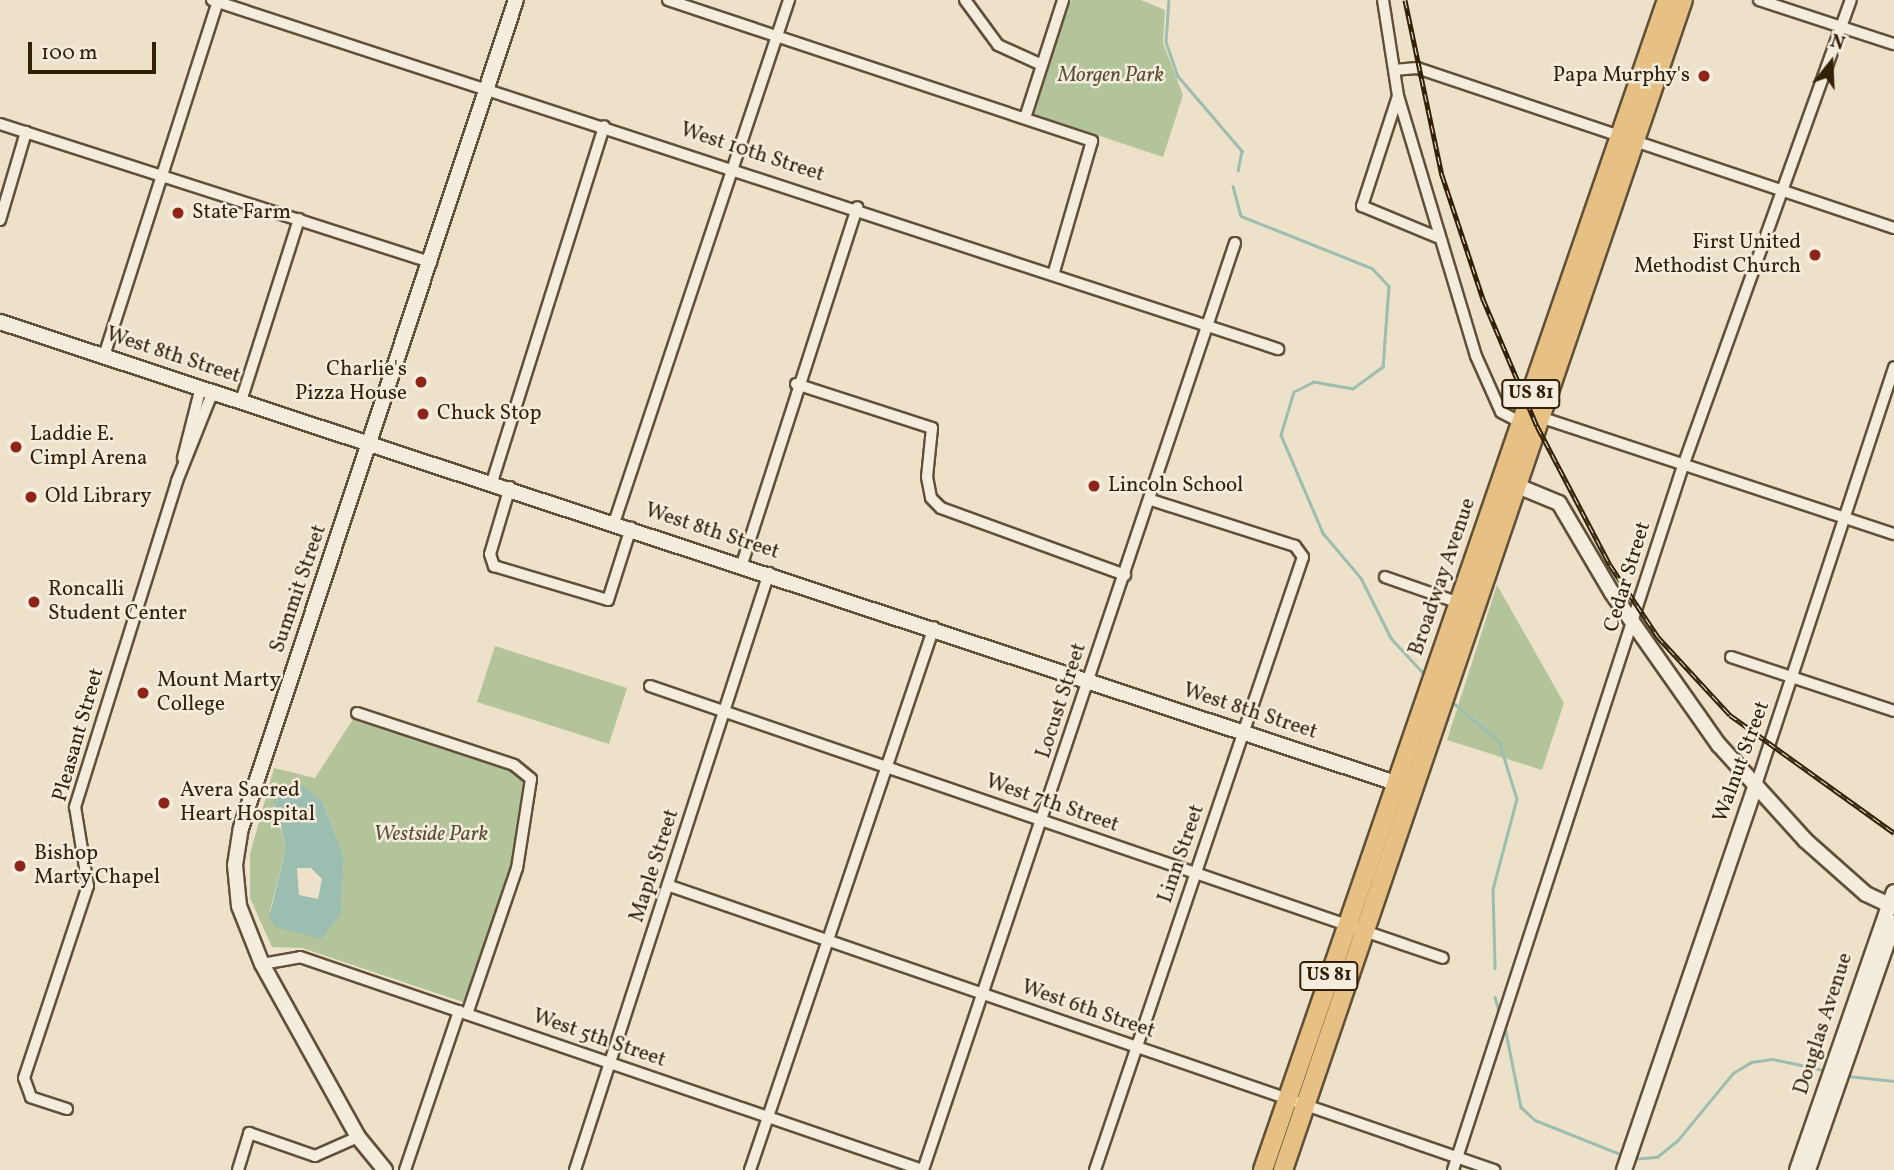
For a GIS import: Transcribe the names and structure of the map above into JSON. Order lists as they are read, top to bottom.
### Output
{
  "streets": {
    "highway": ["US 81", "Broadway Avenue"],
    "street": [
      "West 10th Street",
      "West 8th Street",
      "Cedar Street",
      "Summit Street",
      "Locust Street",
      "Pleasant Street",
      "Walnut Street",
      "West 7th Street",
      "Linn Street",
      "Maple Street",
      "West 6th Street",
      "Douglas Avenue",
      "West 5th Street"
    ]
  },
  "crossings": [
    ["West 10th Street", "Summit Street"],
    ["West 10th Street", "Locust Street"],
    ["West 8th Street", "Broadway Avenue"],
    ["West 8th Street", "Summit Street"],
    ["West 8th Street", "Locust Street"],
    ["West 8th Street", "Pleasant Street"],
    ["West 8th Street", "Linn Street"],
    ["West 8th Street", "Maple Street"],
    ["Broadway Avenue", "West 7th Street"],
    ["Broadway Avenue", "West 6th Street"],
    ["Cedar Street", "West 6th Street"],
    ["Summit Street", "West 5th Street"],
    ["Locust Street", "West 7th Street"],
    ["Locust Street", "Linn Street"],
    ["Locust Street", "West 6th Street"],
    ["Locust Street", "West 5th Street"],
    ["West 7th Street", "Linn Street"],
    ["West 7th Street", "Maple Street"],
    ["Linn Street", "West 6th Street"],
    ["Maple Street", "West 6th Street"],
    ["Maple Street", "West 5th Street"]
  ],
  "parks": ["Morgen Park", "Westside Park"],
  "places": [
    "Papa Murphy's",
    "State Farm",
    "First United Methodist Church",
    "Charlie's Pizza House",
    "Chuck Stop",
    "Laddie E. Cimpl Arena",
    "Lincoln School",
    "Old Library",
    "Roncalli Student Center",
    "Mount Marty College",
    "Avera Sacred Heart Hospital",
    "Bishop Marty Chapel"
  ],
  "scale_bar": "100 m",
  "north": "top"
}
